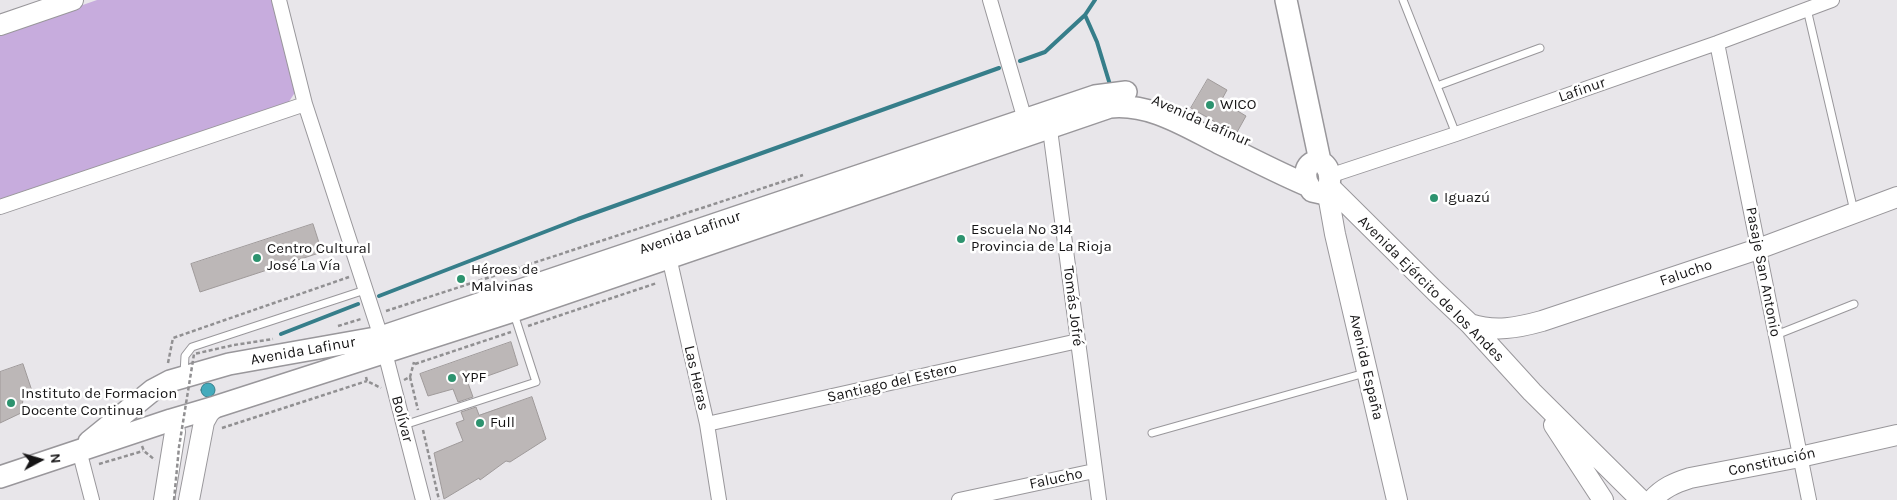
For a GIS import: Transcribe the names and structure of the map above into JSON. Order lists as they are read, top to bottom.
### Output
{
  "streets": {
    "main road": ["Avenida Lafinur", "Avenida España"],
    "street": [
      "Lafinur",
      "Pasaje San Antonio",
      "Falucho",
      "Avenida Ejército de los Andes",
      "Tomás Jofré",
      "Las Heras",
      "Santiago del Estero",
      "Bolívar",
      "Constitución"
    ]
  },
  "crossings": [
    ["Lafinur", "Avenida Lafinur"],
    ["Lafinur", "Pasaje San Antonio"],
    ["Lafinur", "Avenida Ejército de los Andes"],
    ["Lafinur", "Avenida España"],
    ["Avenida Lafinur", "Avenida Ejército de los Andes"],
    ["Avenida Lafinur", "Tomás Jofré"],
    ["Avenida Lafinur", "Avenida España"],
    ["Avenida Lafinur", "Las Heras"],
    ["Avenida Lafinur", "Bolívar"],
    ["Pasaje San Antonio", "Falucho"],
    ["Pasaje San Antonio", "Constitución"],
    ["Falucho", "Avenida Ejército de los Andes"],
    ["Falucho", "Tomás Jofré"],
    ["Avenida Ejército de los Andes", "Avenida España"],
    ["Tomás Jofré", "Santiago del Estero"],
    ["Las Heras", "Santiago del Estero"]
  ],
  "places": [
    "WICO",
    "Iguazú",
    "Escuela Nº 314 Provincia de La Rioja",
    "Centro Cultural José La Vía",
    "Héroes de Malvinas",
    "YPF",
    "Instituto de Formacion Docente Continua",
    "Full"
  ],
  "north": "right"
}
